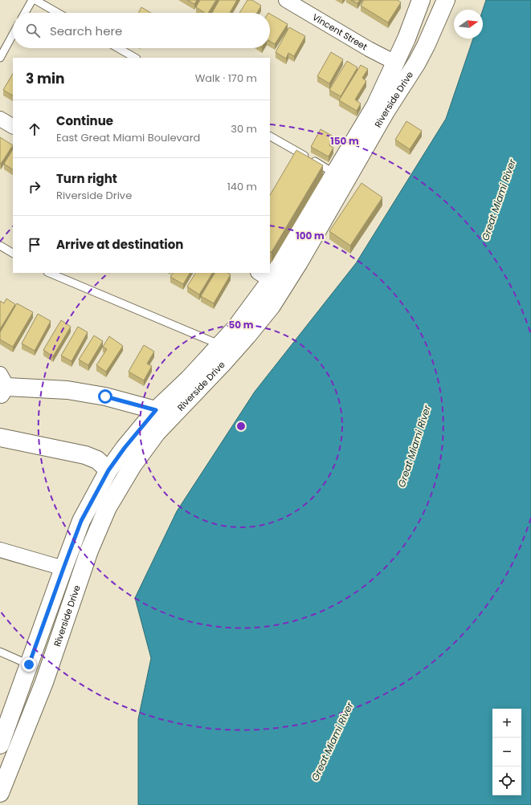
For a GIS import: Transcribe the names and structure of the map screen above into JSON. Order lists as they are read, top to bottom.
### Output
{
  "streets": {
    "main road": ["Riverside Drive"],
    "street": ["Vincent Street"]
  },
  "crossings": [
    ["Vincent Street", "Riverside Drive"]
  ],
  "water": ["Great Miami River"],
  "north": "right",
  "page": {
    "search": "Search here",
    "heading": ["3 min", "Walk · 170 m"],
    "list": [
      ["Continue", "East Great Miami Boulevard", "30 m"],
      ["Turn right", "Riverside Drive", "140 m"],
      "Arrive at destination"
    ],
    "map_buttons": ["+", "−"]
  },
  "rings": ["150 m", "100 m", "50 m"]
}
